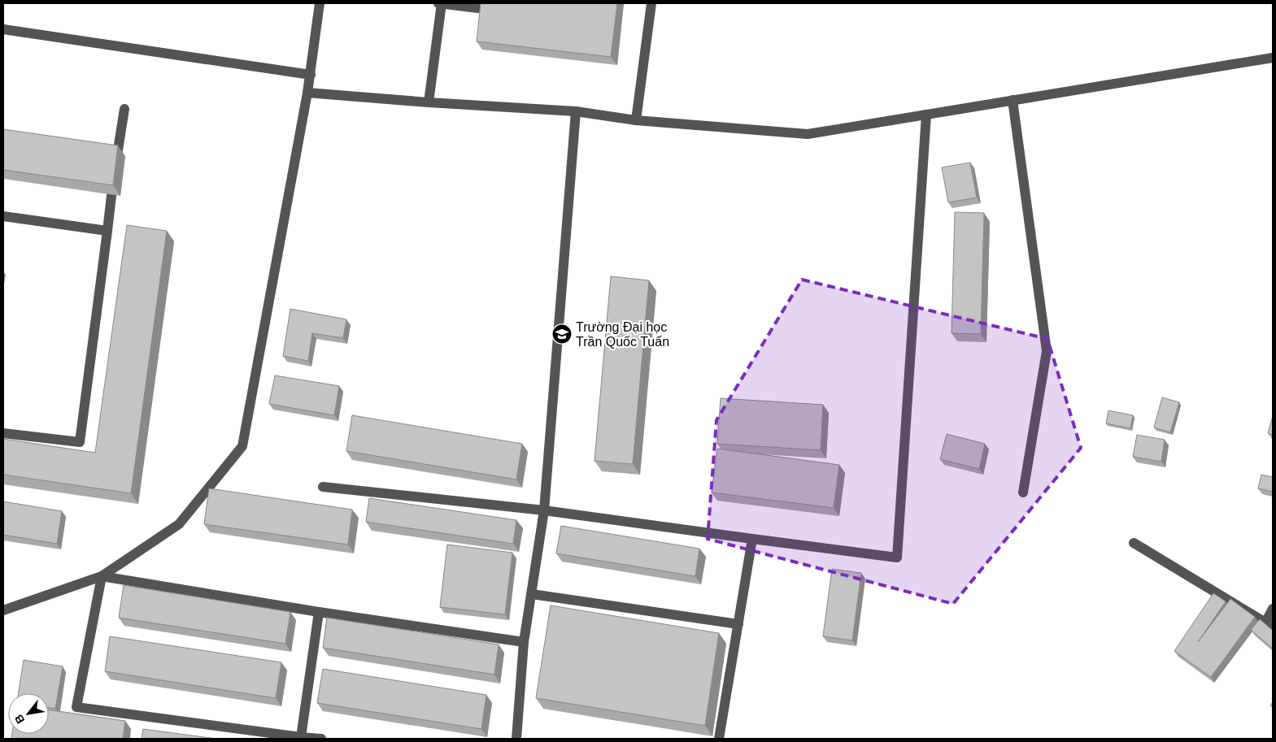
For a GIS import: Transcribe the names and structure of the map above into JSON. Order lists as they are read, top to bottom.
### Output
{
  "places": {
    "school or university": ["Trường Đại học Trần Quốc Tuấn"]
  },
  "north": "bottom left"
}
